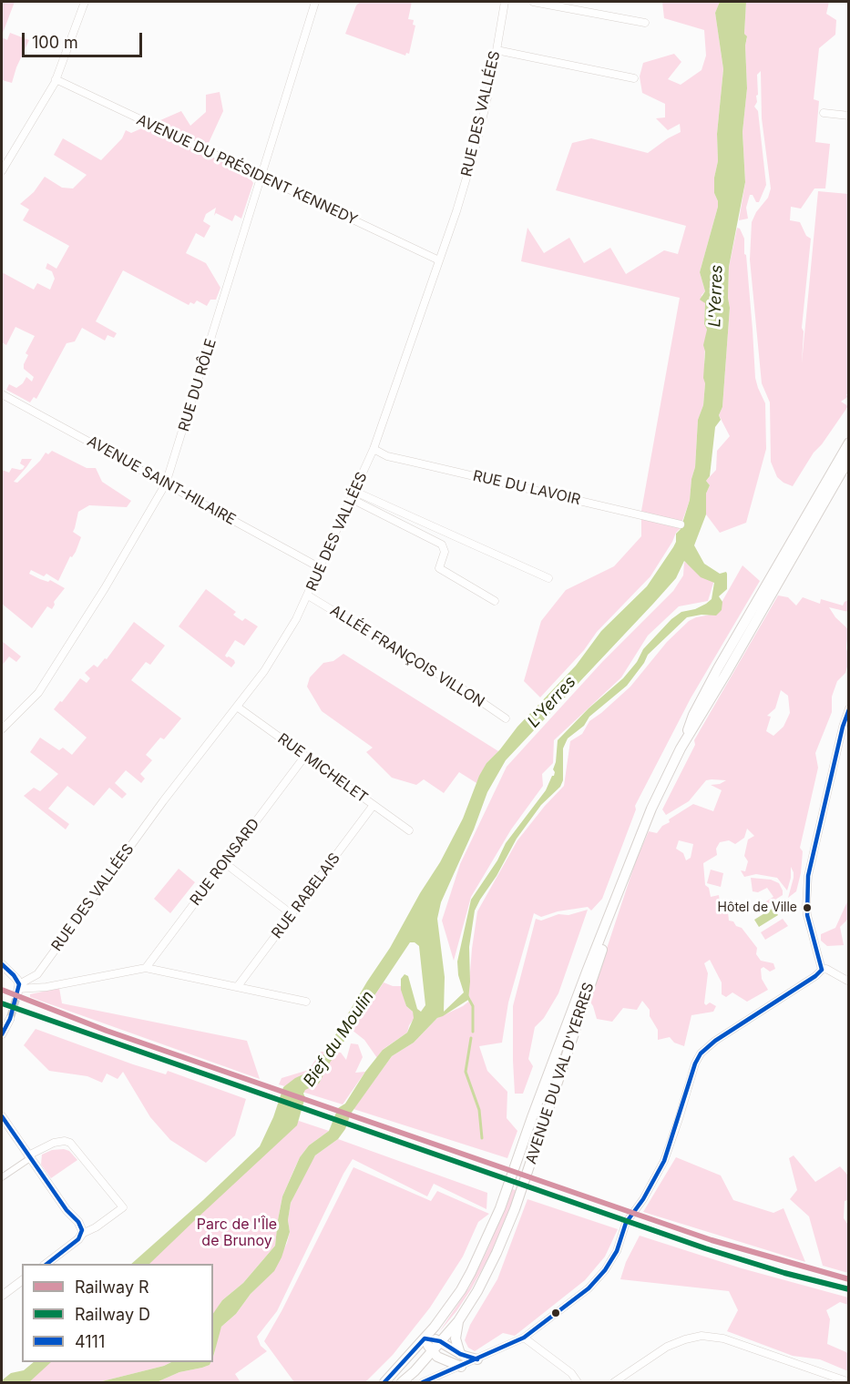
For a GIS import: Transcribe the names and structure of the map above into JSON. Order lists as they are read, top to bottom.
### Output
{
  "streets": {
    "main road": ["AVENUE DU VAL D'YERRES"],
    "street": [
      "RUE DES VALLÉES",
      "AVENUE DU PRÉSIDENT KENNEDY",
      "RUE DU RÔLE",
      "AVENUE SAINT-HILAIRE",
      "RUE DU LAVOIR",
      "ALLÉE FRANÇOIS VILLON",
      "RUE MICHELET",
      "RUE RONSARD",
      "RUE RABELAIS"
    ]
  },
  "crossings": [
    ["RUE DES VALLÉES", "AVENUE DU PRÉSIDENT KENNEDY"],
    ["RUE DES VALLÉES", "AVENUE SAINT-HILAIRE"],
    ["RUE DES VALLÉES", "RUE DU LAVOIR"],
    ["RUE DES VALLÉES", "ALLÉE FRANÇOIS VILLON"],
    ["RUE DES VALLÉES", "RUE MICHELET"],
    ["AVENUE DU PRÉSIDENT KENNEDY", "RUE DU RÔLE"],
    ["RUE DU RÔLE", "AVENUE SAINT-HILAIRE"],
    ["RUE MICHELET", "RUE RONSARD"],
    ["RUE MICHELET", "RUE RABELAIS"]
  ],
  "water": ["L'Yerres", "Bief du Moulin"],
  "parks": ["Parc de l'Île de Brunoy"],
  "places": ["Hôtel de Ville"],
  "lines": ["transit line 4111", "rail line R", "rail line D"],
  "legend": ["Railway R", "Railway D", "4111"],
  "scale_bar": "100 m"
}
